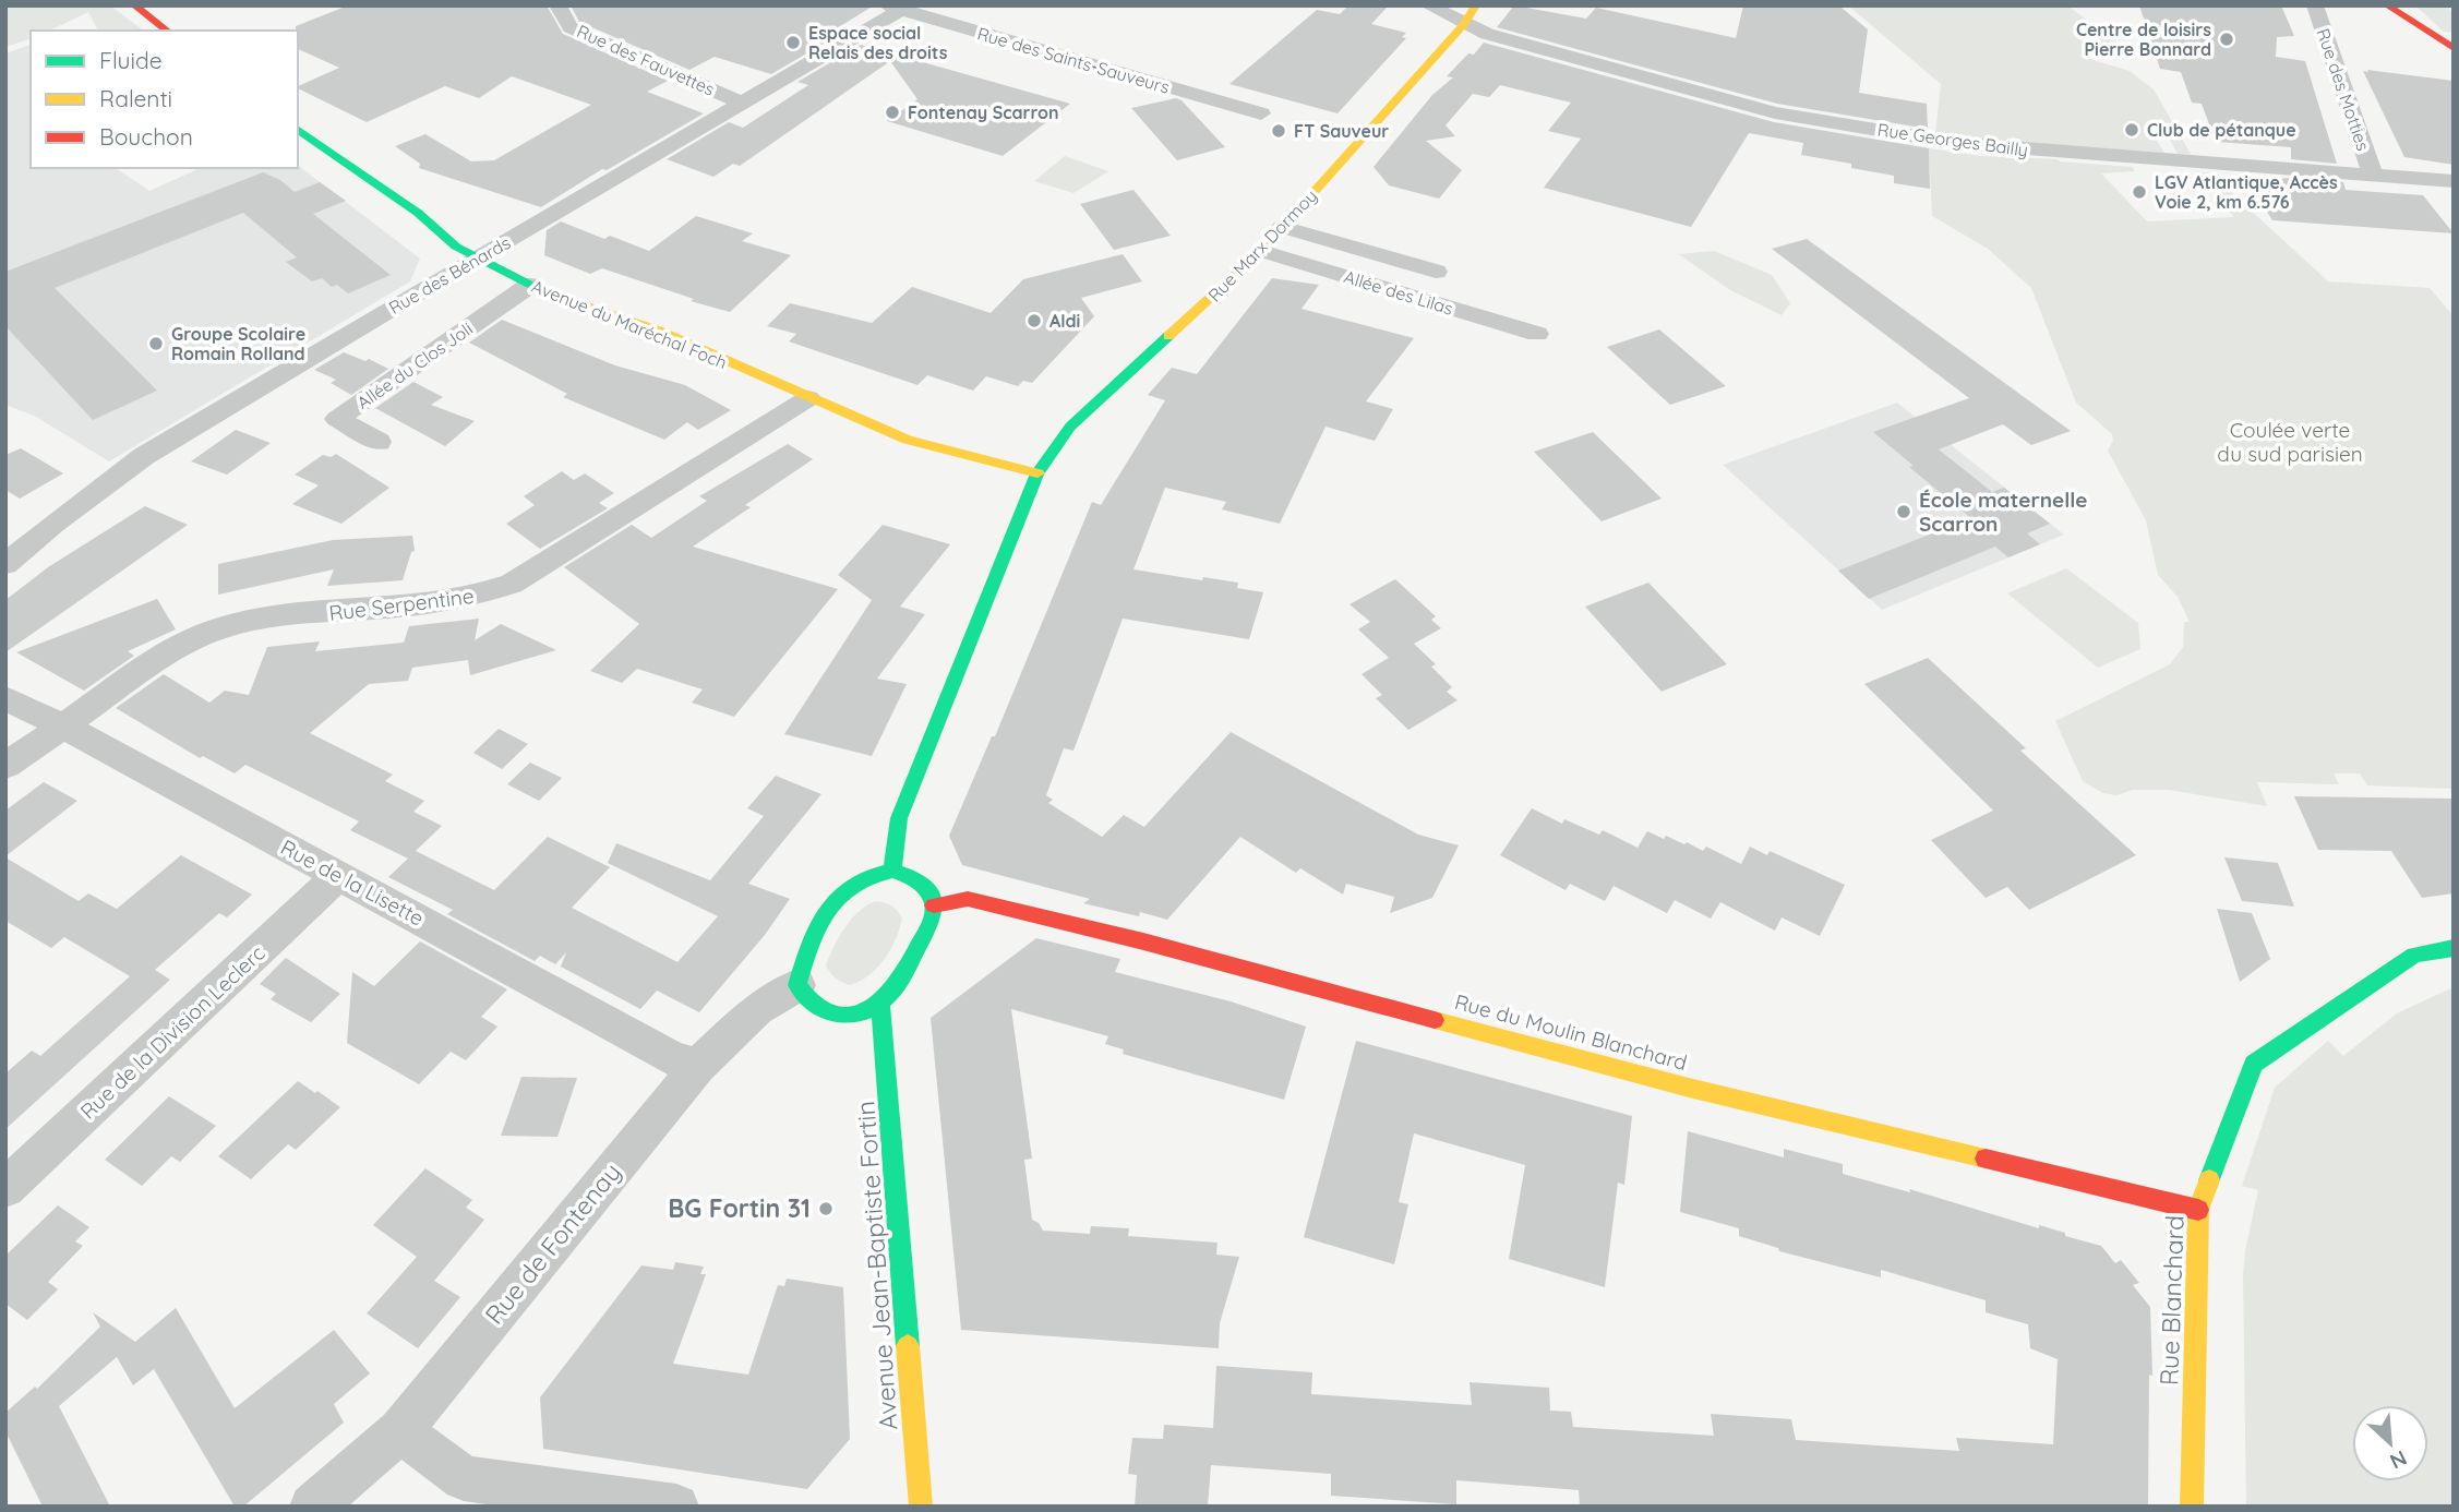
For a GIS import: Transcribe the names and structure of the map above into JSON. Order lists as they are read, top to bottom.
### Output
{
  "streets": {
    "main road": [
      "Rue Marx Dormoy",
      "Avenue du Maréchal Foch",
      "Rue du Moulin Blanchard",
      "Avenue Jean-Baptiste Fortin",
      "Rue Blanchard"
    ],
    "street": [
      "Rue des Fauvettes",
      "Rue des Saints-Sauveurs",
      "Rue des Motties",
      "Rue Georges Bailly",
      "Rue des Bénards",
      "Allée des Lilas",
      "Allée du Clos Joli",
      "Rue Serpentine",
      "Rue de la Lisette",
      "Rue de la Division Leclerc",
      "Rue de Fontenay"
    ]
  },
  "crossings": [
    ["Rue des Fauvettes", "Rue des Bénards"],
    ["Rue des Saints-Sauveurs", "Rue des Bénards"],
    ["Rue des Motties", "Rue Georges Bailly"],
    ["Rue Georges Bailly", "Rue Marx Dormoy"],
    ["Rue Marx Dormoy", "Allée des Lilas"],
    ["Rue Marx Dormoy", "Avenue du Maréchal Foch"],
    ["Rue Marx Dormoy", "Rue du Moulin Blanchard"],
    ["Rue Marx Dormoy", "Rue de Fontenay"],
    ["Rue Marx Dormoy", "Avenue Jean-Baptiste Fortin"],
    ["Rue des Bénards", "Avenue du Maréchal Foch"],
    ["Avenue du Maréchal Foch", "Allée du Clos Joli"],
    ["Avenue du Maréchal Foch", "Rue Serpentine"],
    ["Rue Serpentine", "Rue de la Lisette"],
    ["Rue de la Lisette", "Rue de la Division Leclerc"],
    ["Rue de la Lisette", "Rue de Fontenay"],
    ["Rue du Moulin Blanchard", "Rue de Fontenay"],
    ["Rue du Moulin Blanchard", "Avenue Jean-Baptiste Fortin"],
    ["Rue du Moulin Blanchard", "Rue Blanchard"],
    ["Rue de Fontenay", "Avenue Jean-Baptiste Fortin"]
  ],
  "parks": ["Coulée verte du sud parisien"],
  "places": [
    "Centre de loisirs Pierre Bonnard",
    "Espace social Relais des droits",
    "Fontenay Scarron",
    "Club de pétanque",
    "FT Sauveur",
    "LGV Atlantique, Accès Voie 2, km 6.576",
    "Aldi",
    "Groupe Scolaire Romain Rolland",
    "École maternelle Scarron",
    "BG Fortin 31"
  ],
  "legend": ["Fluide", "Ralenti", "Bouchon"],
  "north": "bottom right"
}
